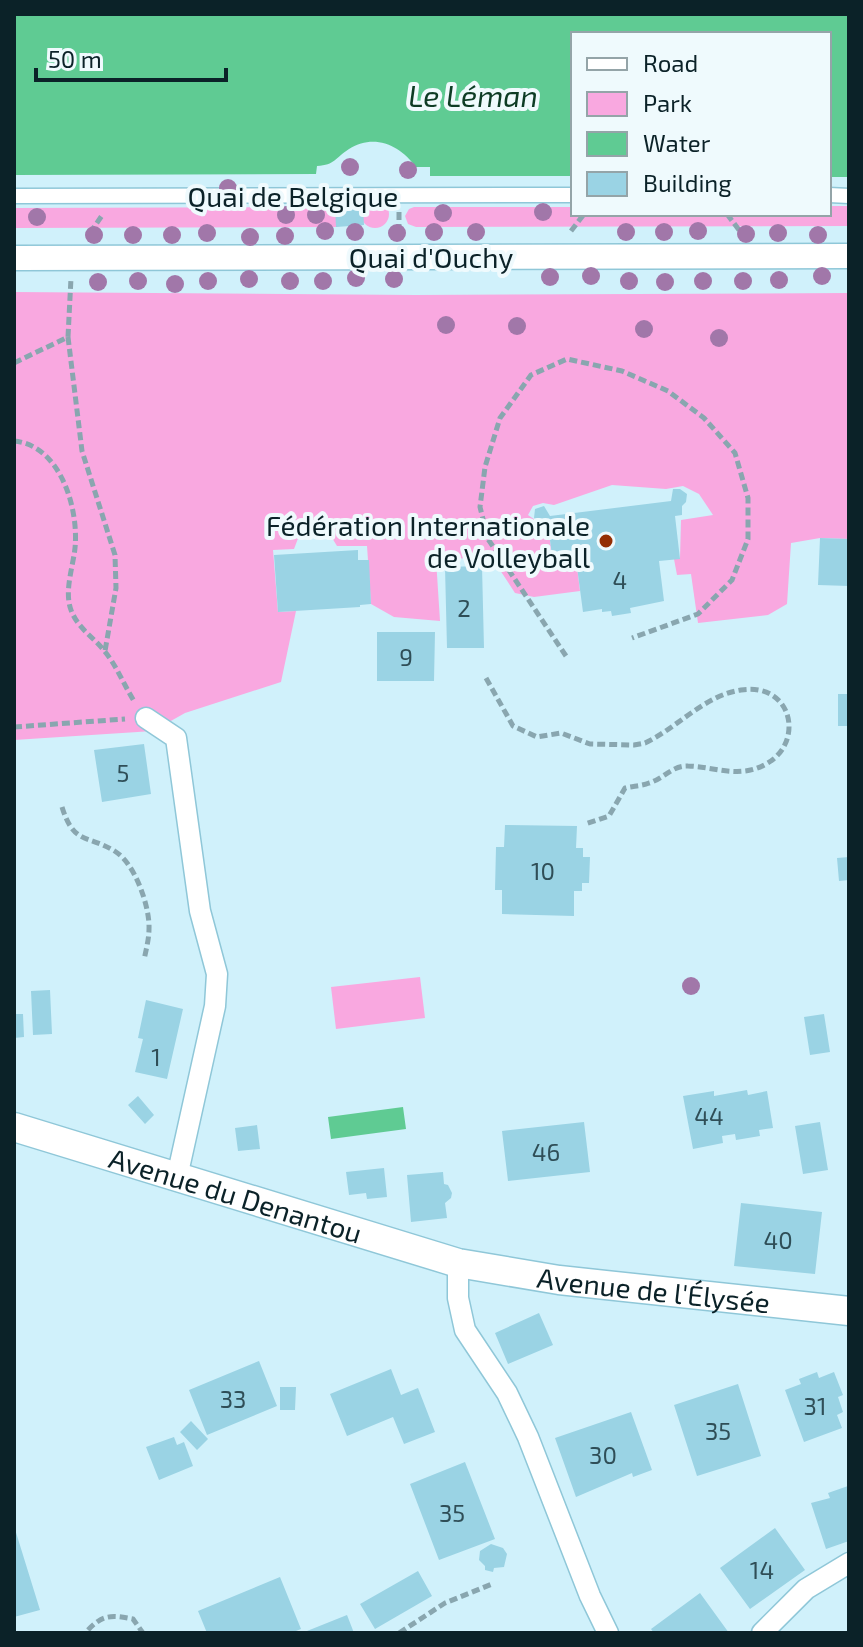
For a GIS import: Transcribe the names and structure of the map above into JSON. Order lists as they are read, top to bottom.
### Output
{
  "streets": {
    "main road": ["Avenue du Denantou", "Avenue de l'Élysée"],
    "street": ["Quai de Belgique", "Quai d'Ouchy"]
  },
  "crossings": [
    ["Avenue du Denantou", "Avenue de l'Élysée"]
  ],
  "water": ["Le Léman"],
  "places": ["Fédération Internationale de Volleyball"],
  "house_numbers": [
    "4",
    "2",
    "9",
    "5",
    "10",
    "1",
    "44",
    "46",
    "40",
    "33",
    "31",
    "35",
    "30",
    "35",
    "14"
  ],
  "legend": [
    "Road",
    "Park",
    "Water",
    "Building"
  ],
  "scale_bar": "50 m"
}
